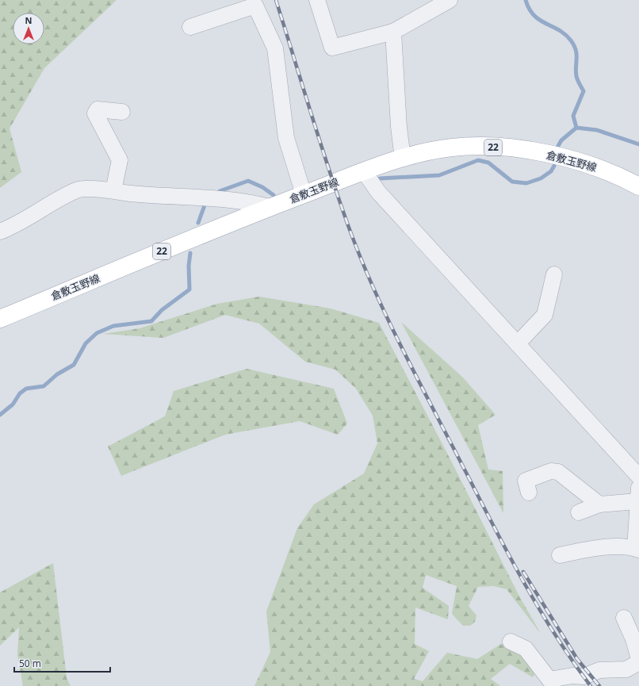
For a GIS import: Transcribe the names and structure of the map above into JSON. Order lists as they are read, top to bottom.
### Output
{
  "streets": {
    "main road": ["22", "倉敷玉野線"]
  },
  "scale_bar": "50 m",
  "north": "top"
}
